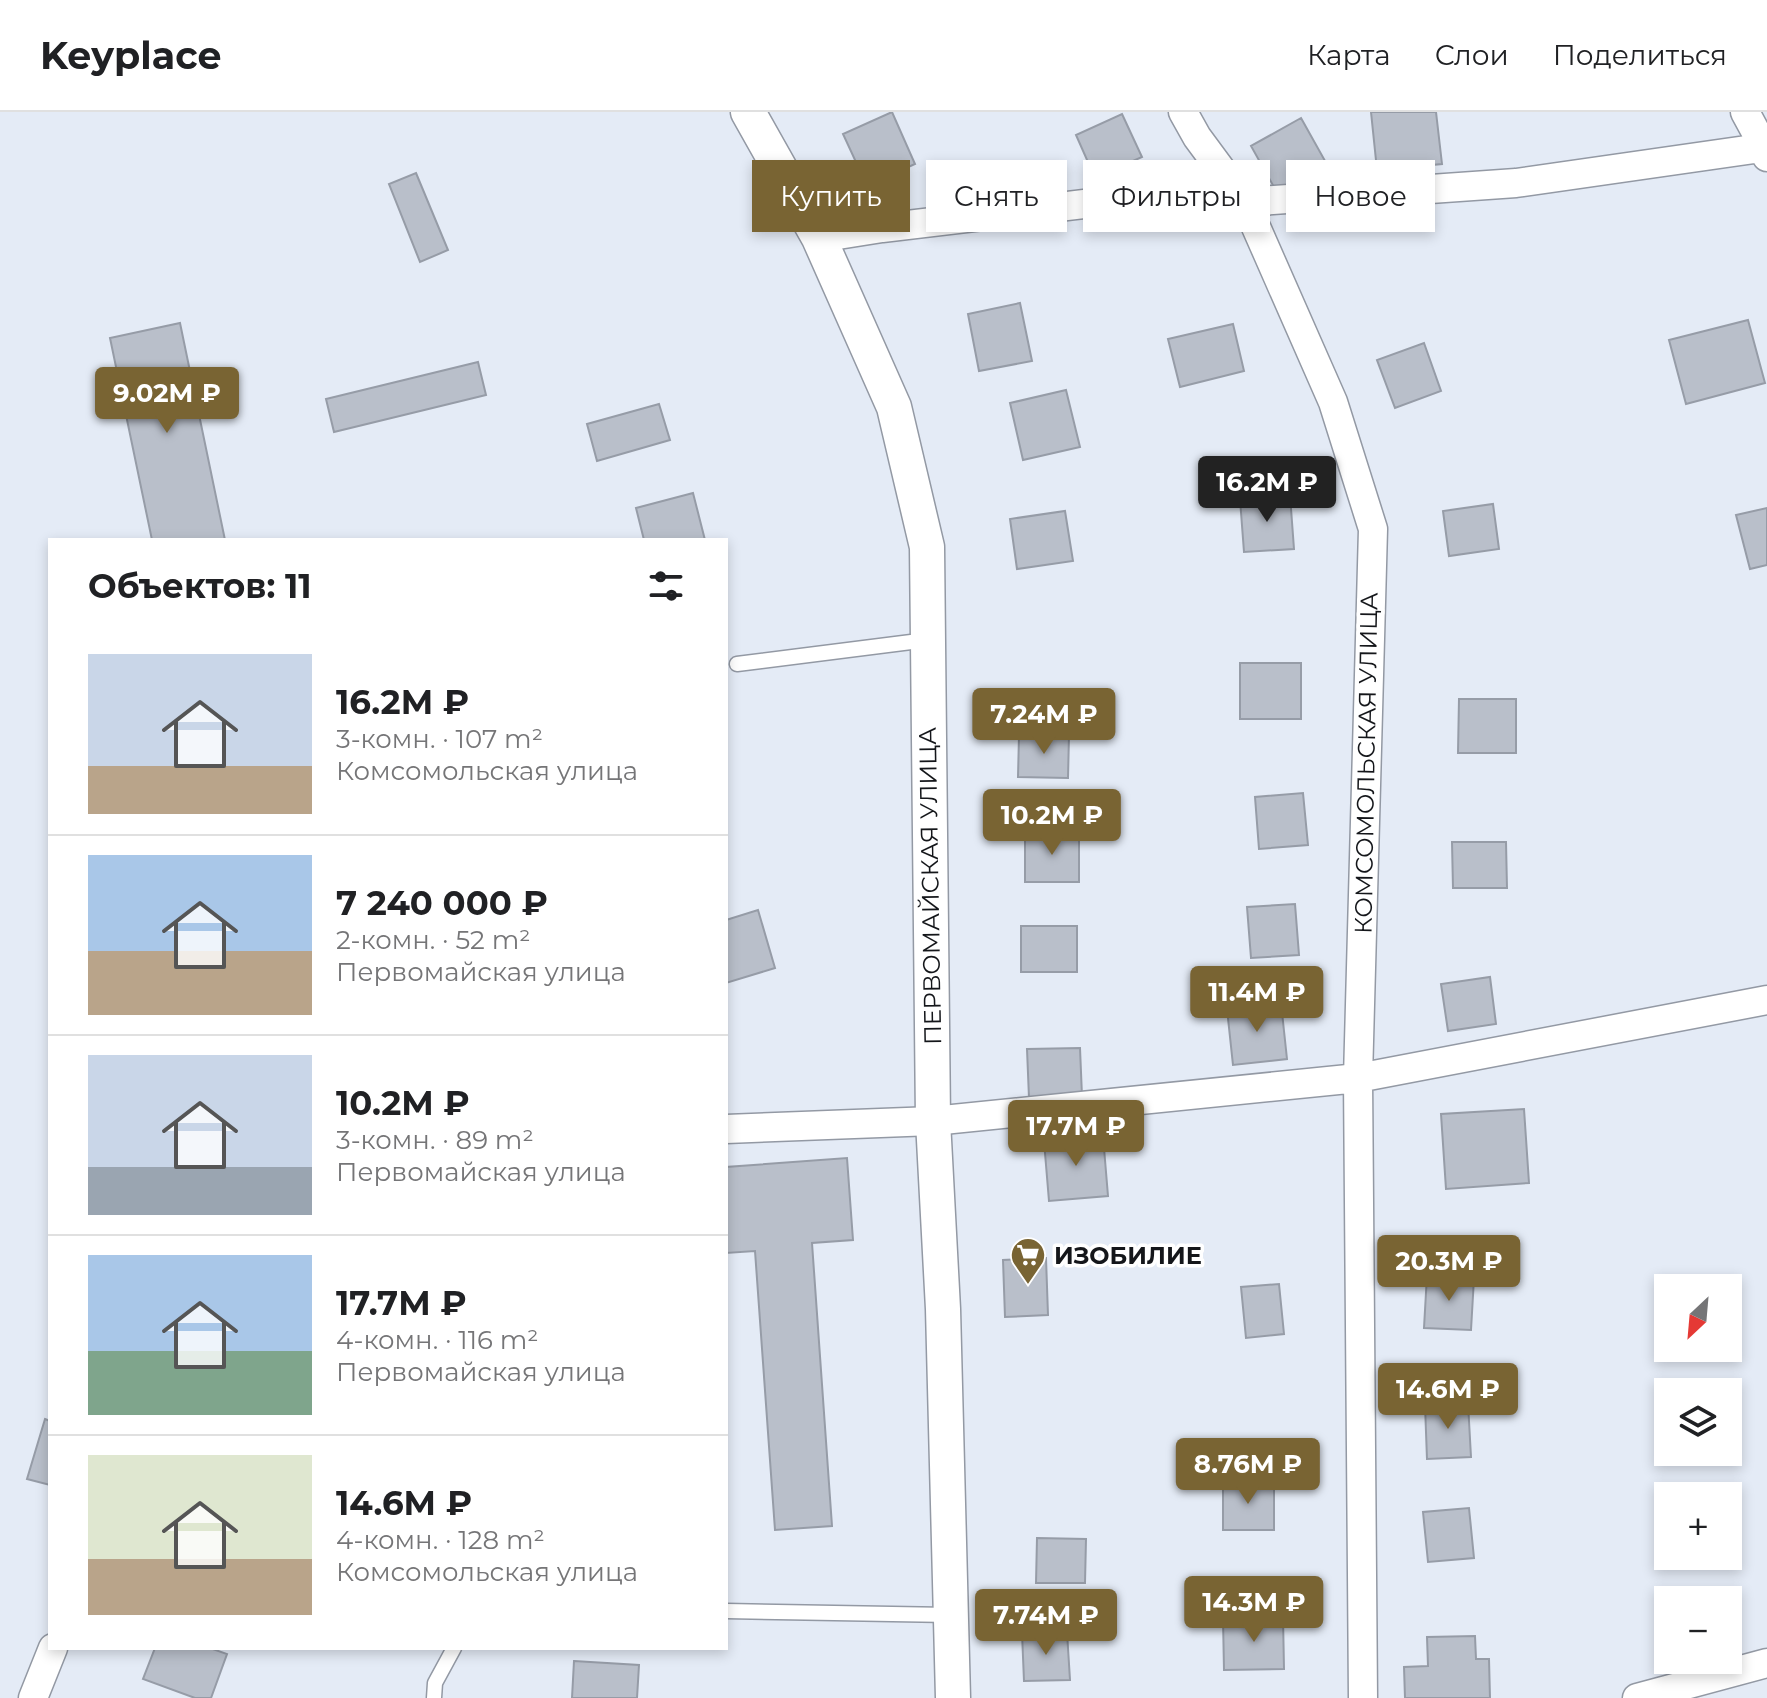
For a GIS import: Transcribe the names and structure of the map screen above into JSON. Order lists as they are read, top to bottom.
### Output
{
  "streets": {
    "street": ["КОМСОМОЛЬСКАЯ УЛИЦА", "ПЕРВОМАЙСКАЯ УЛИЦА"]
  },
  "places": {
    "supermarket": ["ИЗОБИЛИЕ"]
  },
  "north": "bottom left",
  "page": {
    "header": "Keyplace",
    "nav": ["Карта", "Слои", "Поделиться"],
    "chip": [
      "Купить",
      "Снять",
      "Фильтры",
      "Новое"
    ],
    "price": [
      "9.02M ₽",
      "16.2M ₽",
      "7.24M ₽",
      "10.2M ₽",
      "11.4M ₽",
      "17.7M ₽",
      "20.3M ₽",
      "14.6M ₽",
      "8.76M ₽",
      "14.3M ₽",
      "7.74M ₽"
    ],
    "heading": "Объектов: 11",
    "list": [
      {
        "name": "16.2M ₽",
        "note": "3-комн. · 107 m² · Комсомольская улица"
      },
      {
        "name": "7 240 000 ₽",
        "note": "2-комн. · 52 m² · Первомайская улица"
      },
      {
        "name": "10.2M ₽",
        "note": "3-комн. · 89 m² · Первомайская улица"
      },
      {
        "name": "17.7M ₽",
        "note": "4-комн. · 116 m² · Первомайская улица"
      },
      {
        "name": "14.6M ₽",
        "note": "4-комн. · 128 m² · Комсомольская улица"
      }
    ],
    "map_buttons": ["+", "−"]
  }
}
